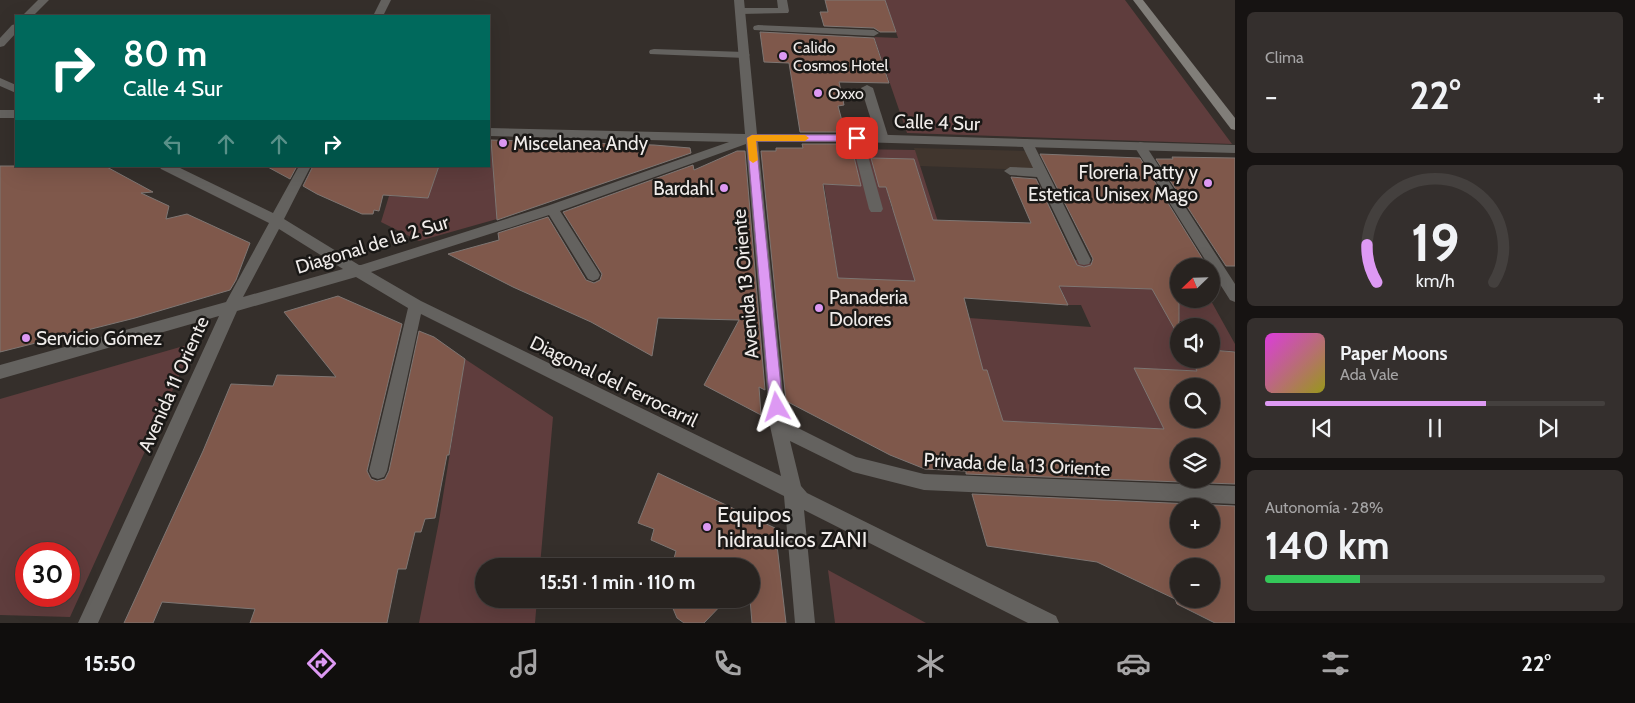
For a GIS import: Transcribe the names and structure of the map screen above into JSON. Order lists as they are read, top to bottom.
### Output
{
  "streets": {
    "street": [
      "Calle 4 Sur",
      "Diagonal de la 2 Sur",
      "Avenida 13 Oriente",
      "Diagonal del Ferrocarril",
      "Avenida 11 Oriente",
      "Privada de la 13 Oriente"
    ]
  },
  "crossings": [
    ["Calle 4 Sur", "Diagonal de la 2 Sur"],
    ["Calle 4 Sur", "Avenida 13 Oriente"],
    ["Diagonal de la 2 Sur", "Avenida 13 Oriente"],
    ["Diagonal de la 2 Sur", "Diagonal del Ferrocarril"],
    ["Diagonal de la 2 Sur", "Avenida 11 Oriente"],
    ["Avenida 13 Oriente", "Diagonal del Ferrocarril"],
    ["Avenida 13 Oriente", "Privada de la 13 Oriente"],
    ["Diagonal del Ferrocarril", "Avenida 11 Oriente"]
  ],
  "places": [
    "Calido Cosmos Hotel",
    "Oxxo",
    "Miscelanea Andy",
    "Floreria Patty y Estetica Unisex Mago",
    "Bardahl",
    "Panaderia Dolores",
    "Servicio Gómez",
    "Equipos hidraulicos ZANI"
  ],
  "north": "bottom left",
  "page": {
    "tile": [
      "Clima",
      ["Autonomía · 28%", "140 km"]
    ],
    "turn": ["80 m", "Calle 4 Sur"],
    "heat": ["−", "22°", "+"],
    "map_buttons": ["+", "−"],
    "song": ["Paper Moons", "Ada Vale"],
    "limit": "30",
    "trip": "15:51 · 1 min · 110 m",
    "tabs": ["15:50", "22°"],
    "gauge": ["19", "km/h"]
  }
}
